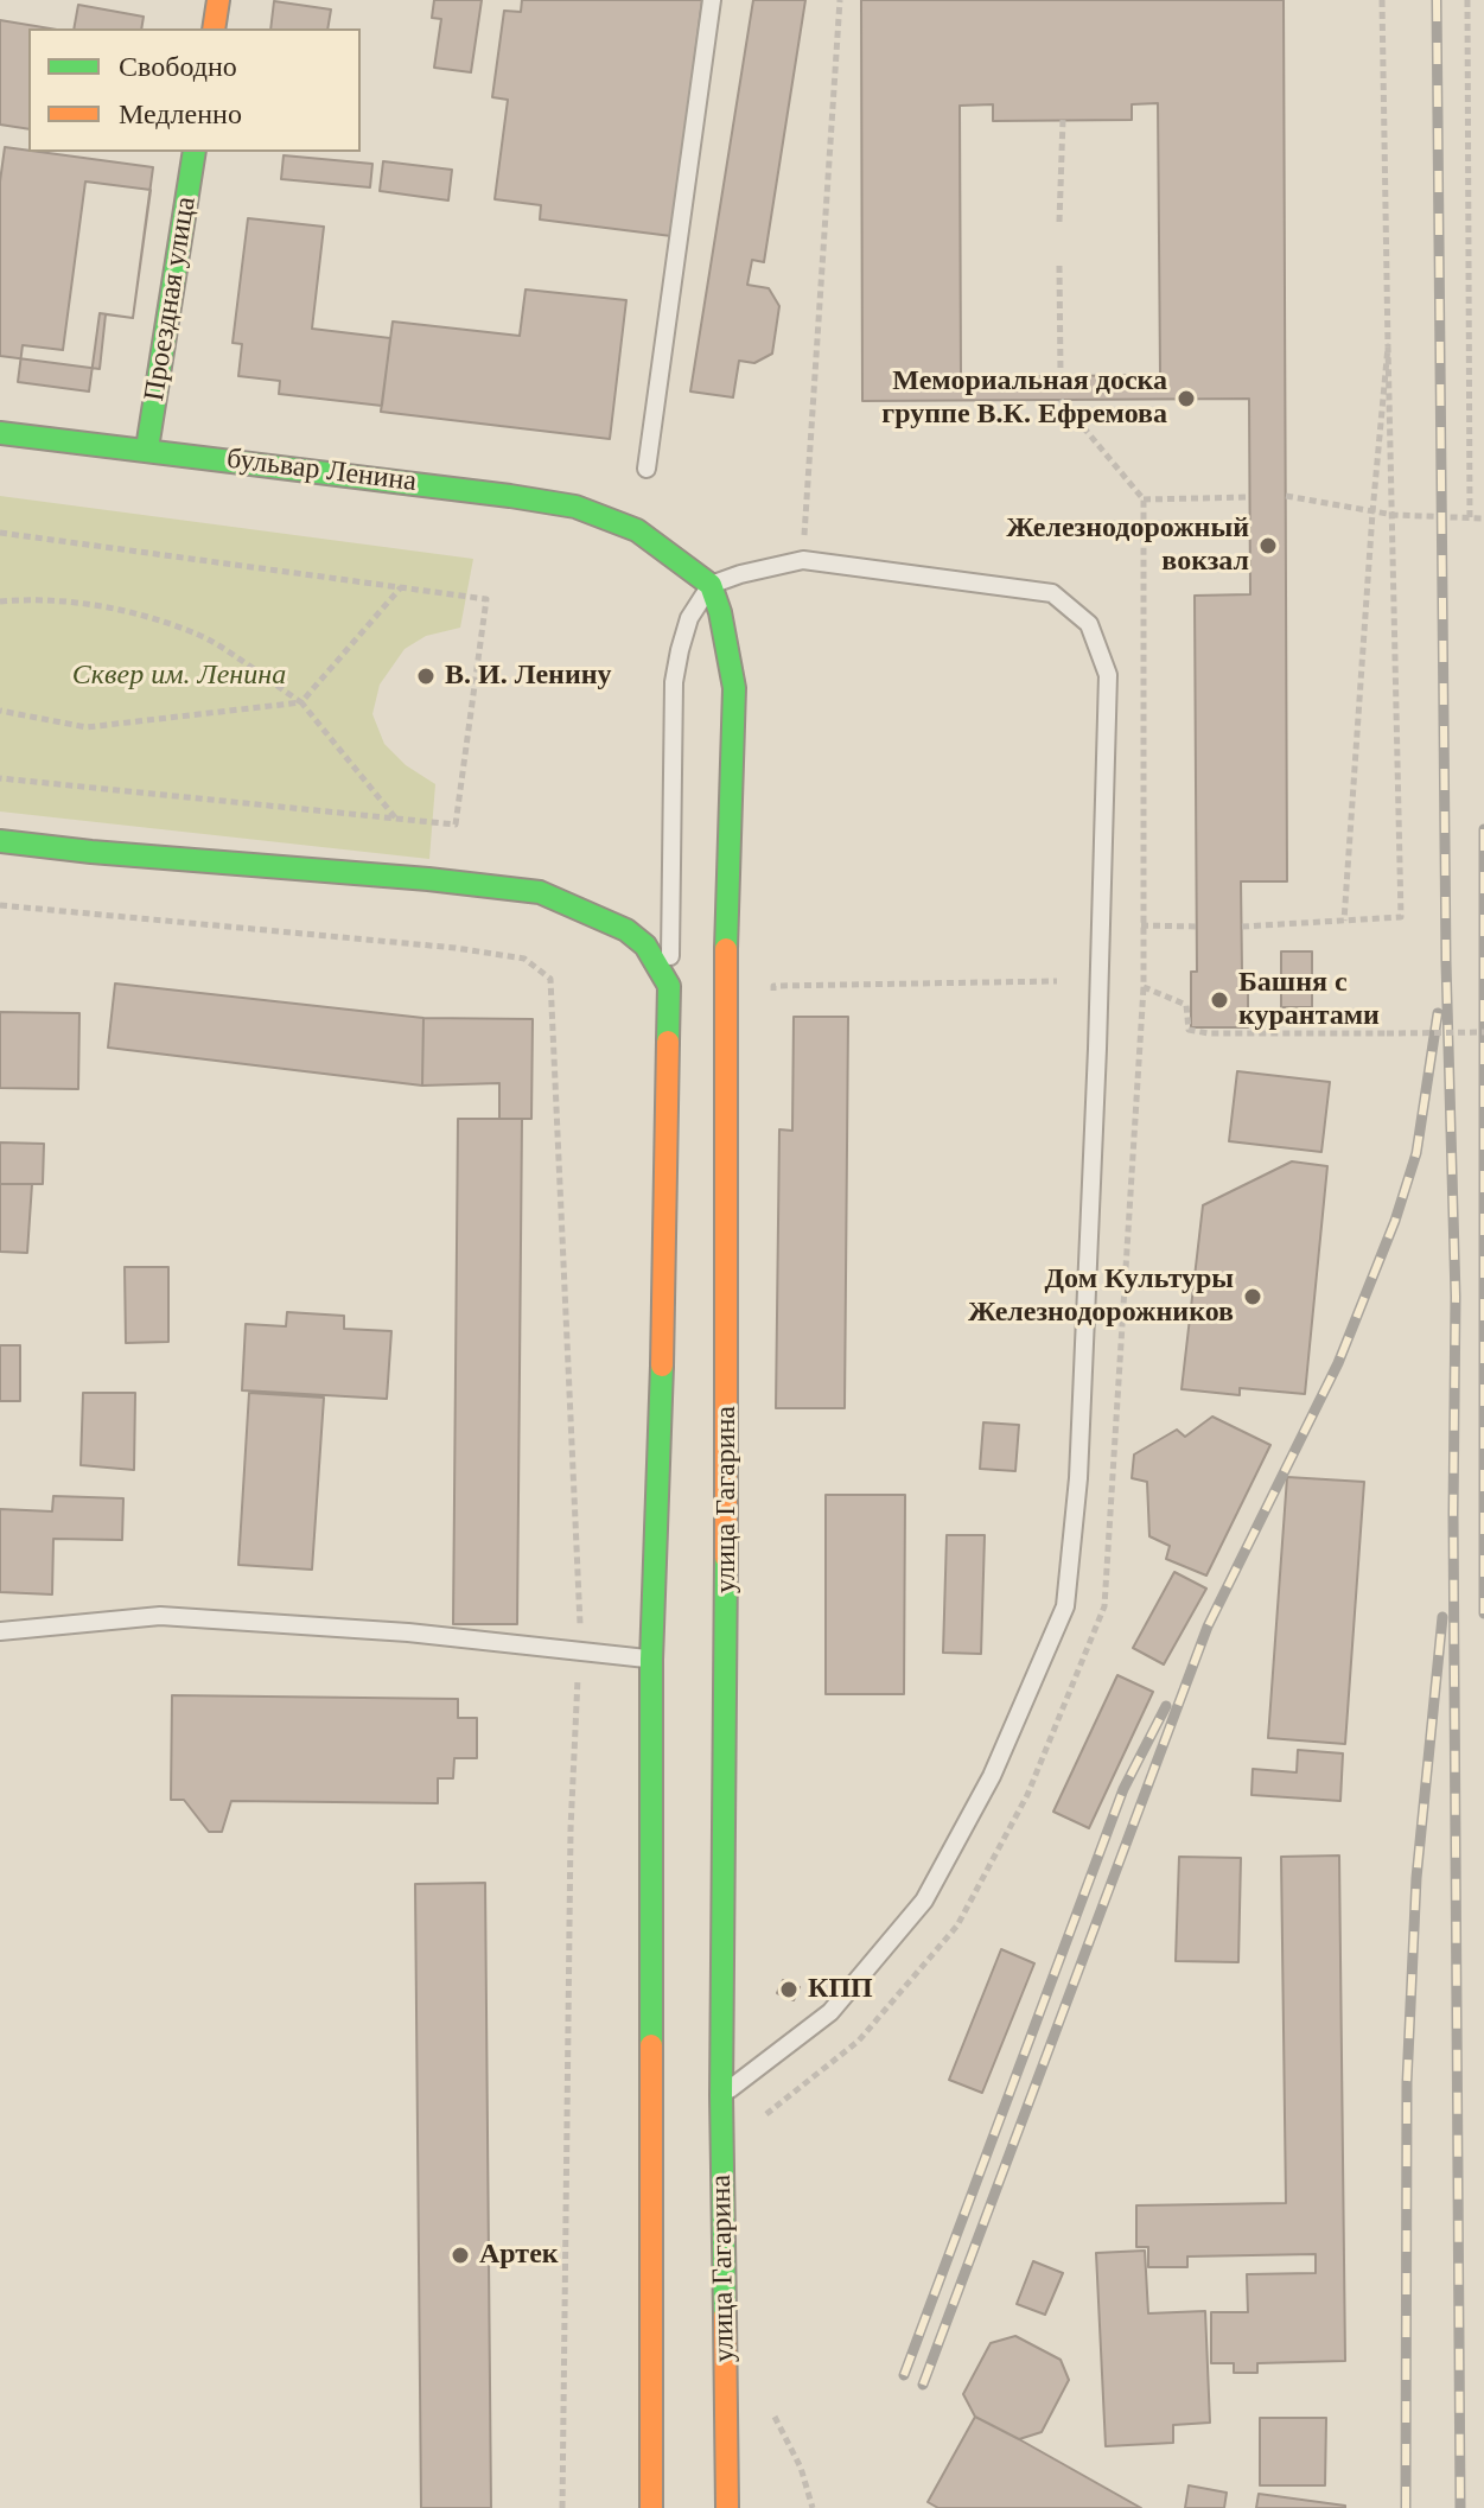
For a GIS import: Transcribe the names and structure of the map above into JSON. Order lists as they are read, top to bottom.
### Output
{
  "streets": {
    "main road": ["Проездная улица", "бульвар Ленина", "улица Гагарина"]
  },
  "crossings": [
    ["Проездная улица", "бульвар Ленина"],
    ["бульвар Ленина", "улица Гагарина"]
  ],
  "parks": ["Сквер им. Ленина"],
  "places": [
    "Мемориальная доска группе В.К. Ефремова",
    "Железнодорожный вокзал",
    "В. И. Ленину",
    "Башня с курантами",
    "Дом Культуры Железнодорожников",
    "КПП",
    "Артек"
  ],
  "legend": ["Свободно", "Медленно"]
}
